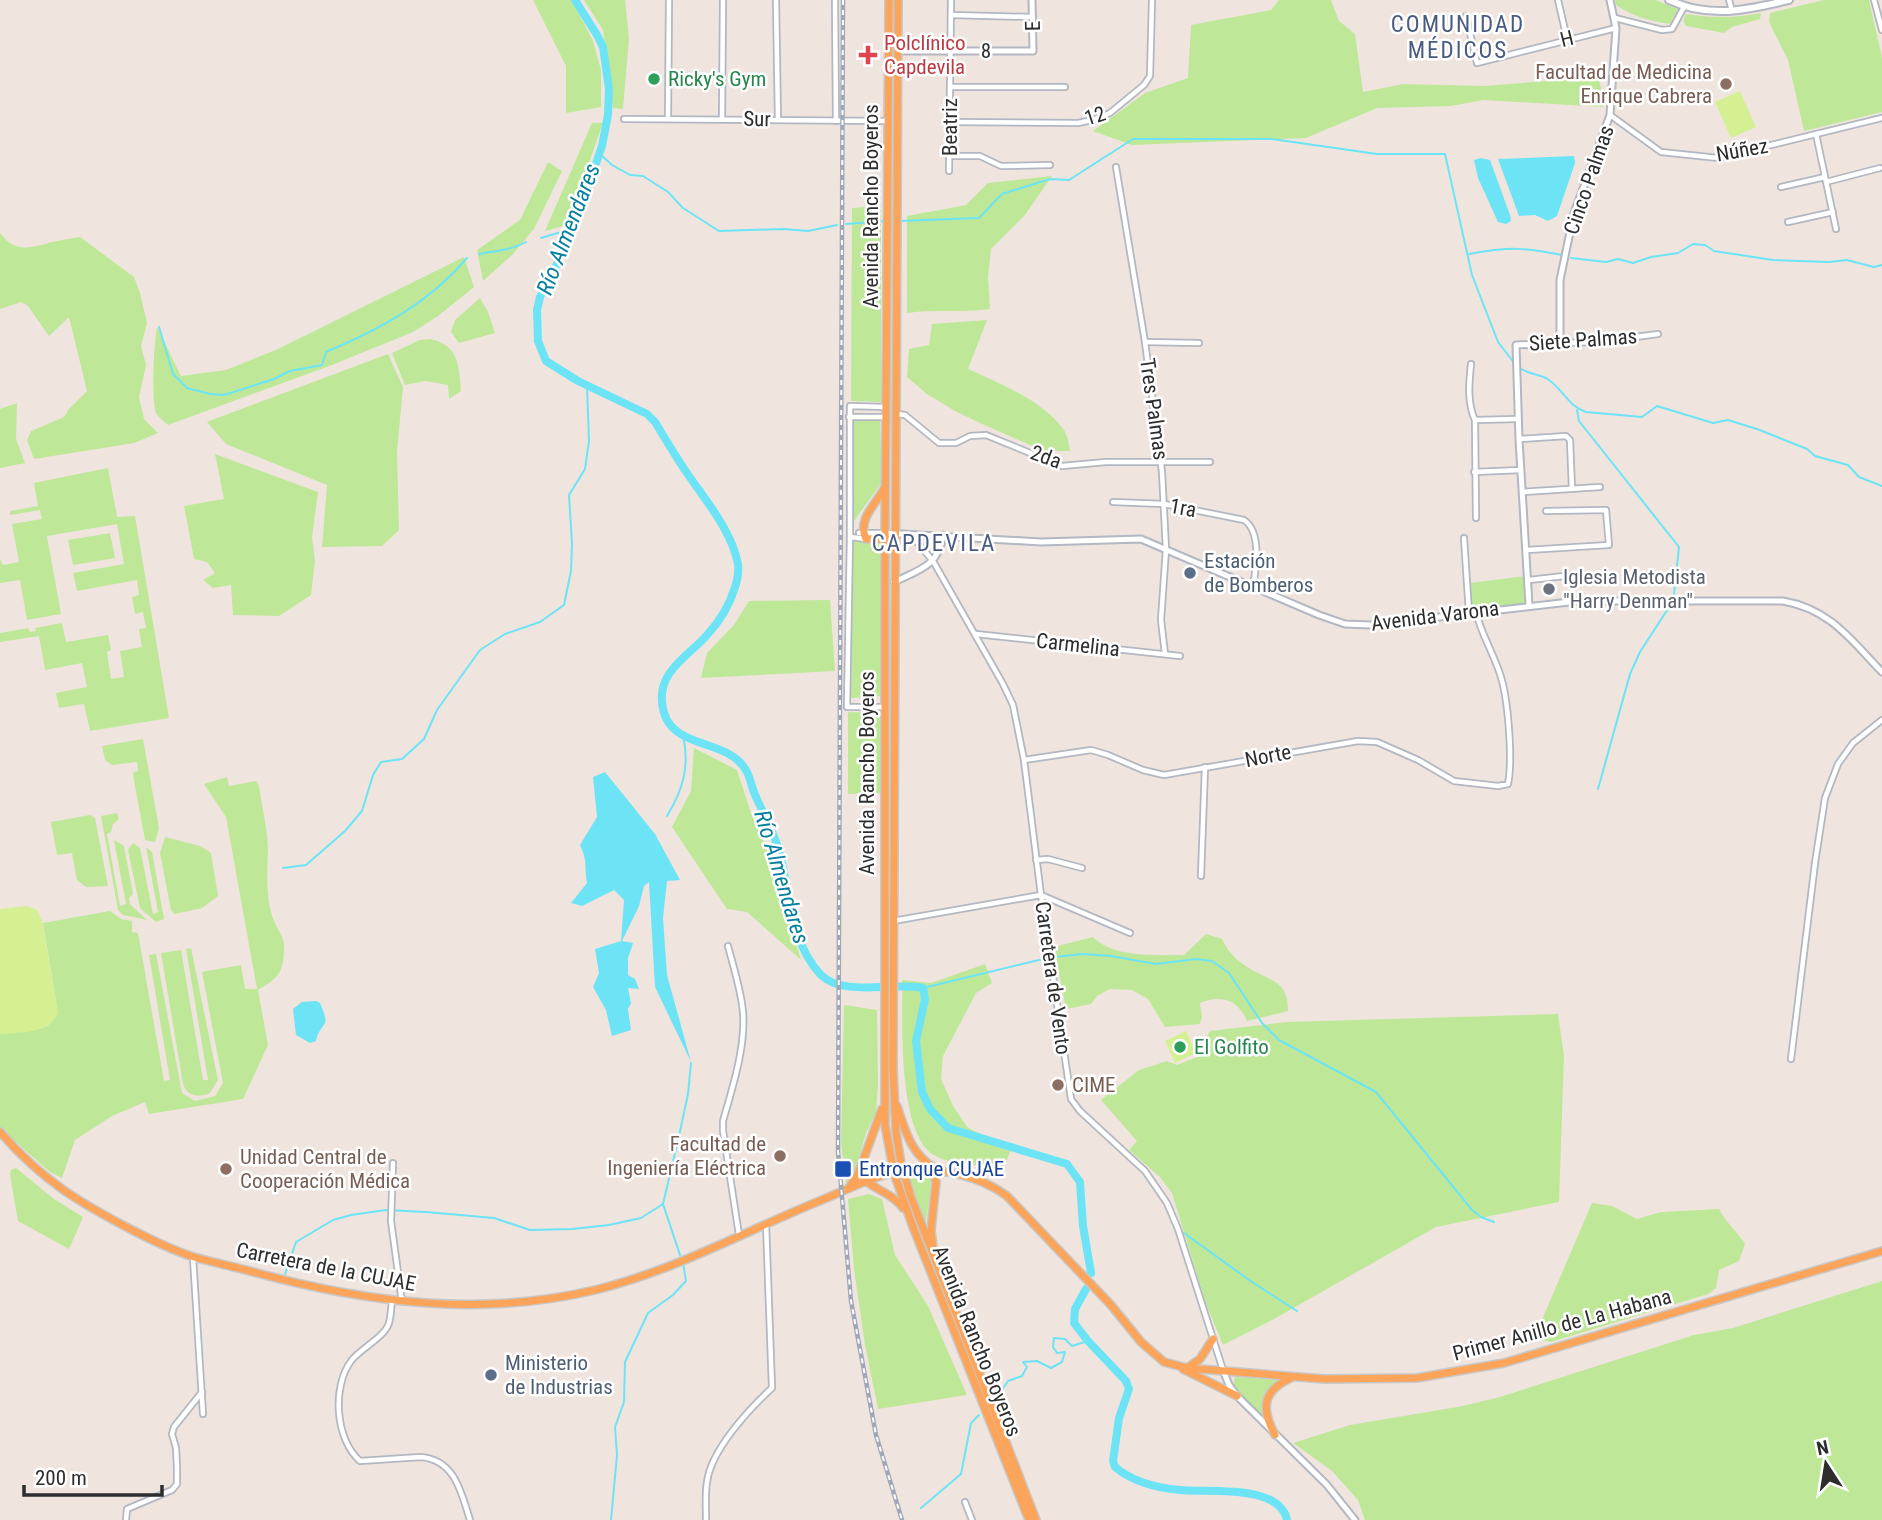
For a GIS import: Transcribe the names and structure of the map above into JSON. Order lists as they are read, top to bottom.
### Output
{
  "streets": {
    "highway": ["Avenida Rancho Boyeros", "Carretera de la CUJAE", "Primer Anillo de La Habana"],
    "street": [
      "E",
      "H",
      "8",
      "12",
      "Sur",
      "Beatriz",
      "Núñez",
      "Cinco Palmas",
      "Siete Palmas",
      "Tres Palmas",
      "2da",
      "1ra",
      "Avenida Varona",
      "Carmelina",
      "Norte",
      "Carretera de Vento"
    ]
  },
  "crossings": [
    ["E", "8"],
    ["H", "Cinco Palmas"],
    ["8", "Beatriz"],
    ["8", "Avenida Rancho Boyeros"],
    ["12", "Beatriz"],
    ["Sur", "Avenida Rancho Boyeros"],
    ["Núñez", "Cinco Palmas"],
    ["Cinco Palmas", "Siete Palmas"],
    ["Avenida Rancho Boyeros", "2da"],
    ["Avenida Rancho Boyeros", "Avenida Varona"],
    ["Avenida Rancho Boyeros", "Carretera de la CUJAE"],
    ["Avenida Rancho Boyeros", "Primer Anillo de La Habana"],
    ["Tres Palmas", "2da"],
    ["Tres Palmas", "1ra"],
    ["Tres Palmas", "Avenida Varona"],
    ["Tres Palmas", "Carmelina"],
    ["1ra", "Avenida Varona"],
    ["Avenida Varona", "Norte"],
    ["Avenida Varona", "Carretera de Vento"],
    ["Carmelina", "Carretera de Vento"],
    ["Norte", "Carretera de Vento"],
    ["Carretera de Vento", "Primer Anillo de La Habana"],
    ["Carretera de la CUJAE", "Primer Anillo de La Habana"]
  ],
  "districts": ["COMUNIDAD MÉDICOS", "CAPDEVILA"],
  "water": ["Río Almendares"],
  "places": {
    "health": ["Polclínico Capdevila"],
    "other": [
      "Ricky's Gym",
      "Facultad de Medicina Enrique Cabrera",
      "Estación de Bomberos",
      "Iglesia Metodista \"Harry Denman\"",
      "El Golfito",
      "CIME",
      "Facultad de Ingeniería Eléctrica",
      "Unidad Central de Cooperación Médica",
      "Ministerio de Industrias"
    ],
    "transit": ["Entronque CUJAE"]
  },
  "scale_bar": "200 m",
  "north": "top"
}
